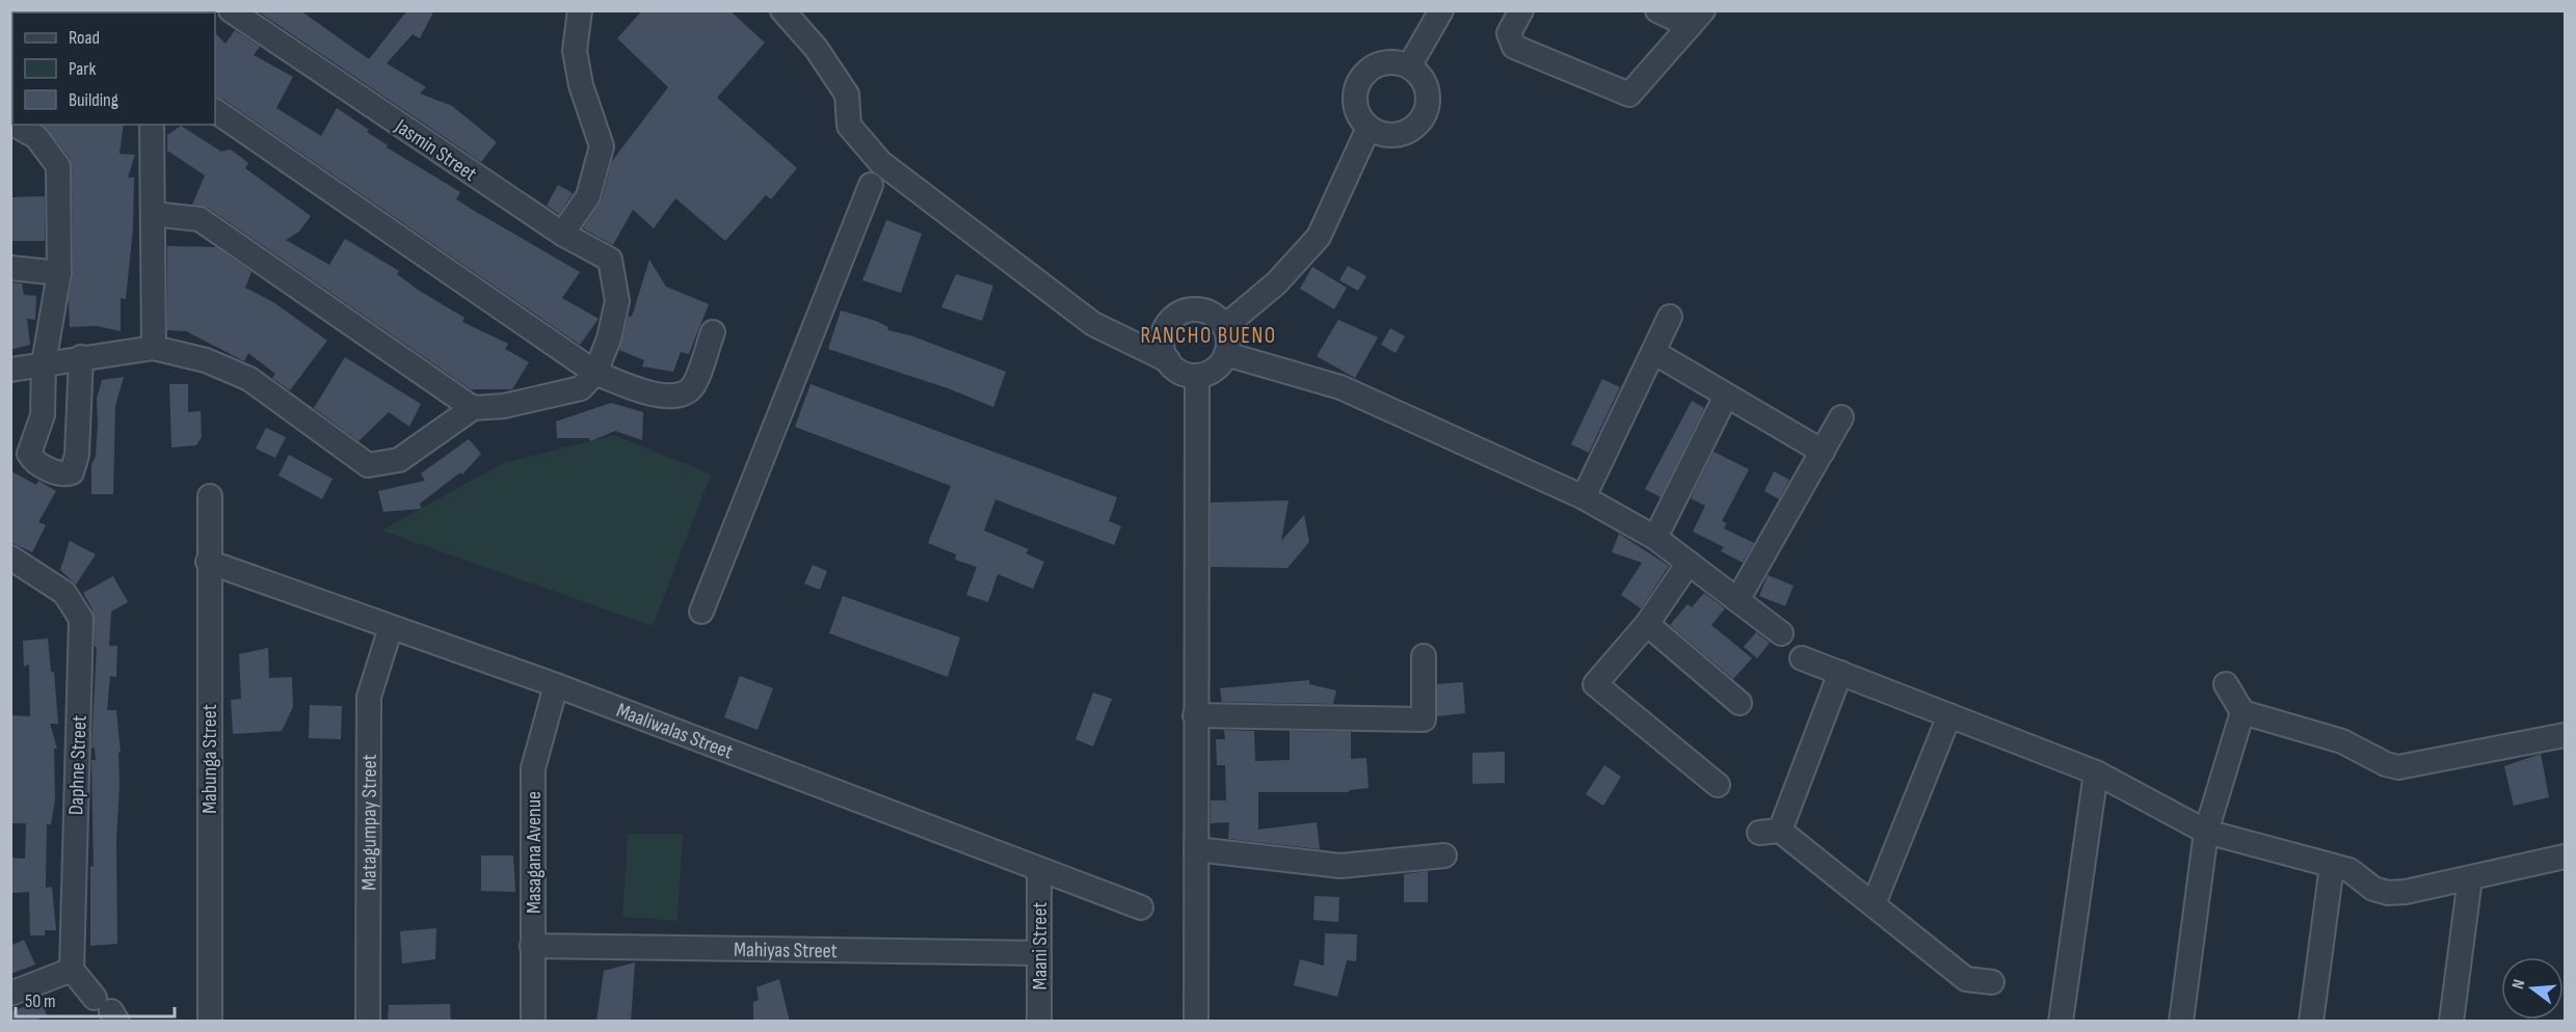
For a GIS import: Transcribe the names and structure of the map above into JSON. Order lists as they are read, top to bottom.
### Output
{
  "streets": {
    "street": [
      "Jasmin Street",
      "Maaliwalas Street",
      "Mabunga Street",
      "Daphne Street",
      "Matagumpay Street",
      "Masagana Avenue",
      "Maani Street",
      "Mahiyas Street"
    ]
  },
  "crossings": [
    ["Maaliwalas Street", "Mabunga Street"],
    ["Maaliwalas Street", "Matagumpay Street"],
    ["Maaliwalas Street", "Masagana Avenue"],
    ["Maaliwalas Street", "Maani Street"],
    ["Masagana Avenue", "Mahiyas Street"],
    ["Maani Street", "Mahiyas Street"]
  ],
  "districts": ["RANCHO BUENO"],
  "legend": ["Road", "Park", "Building"],
  "scale_bar": "50 m",
  "north": "left"
}
